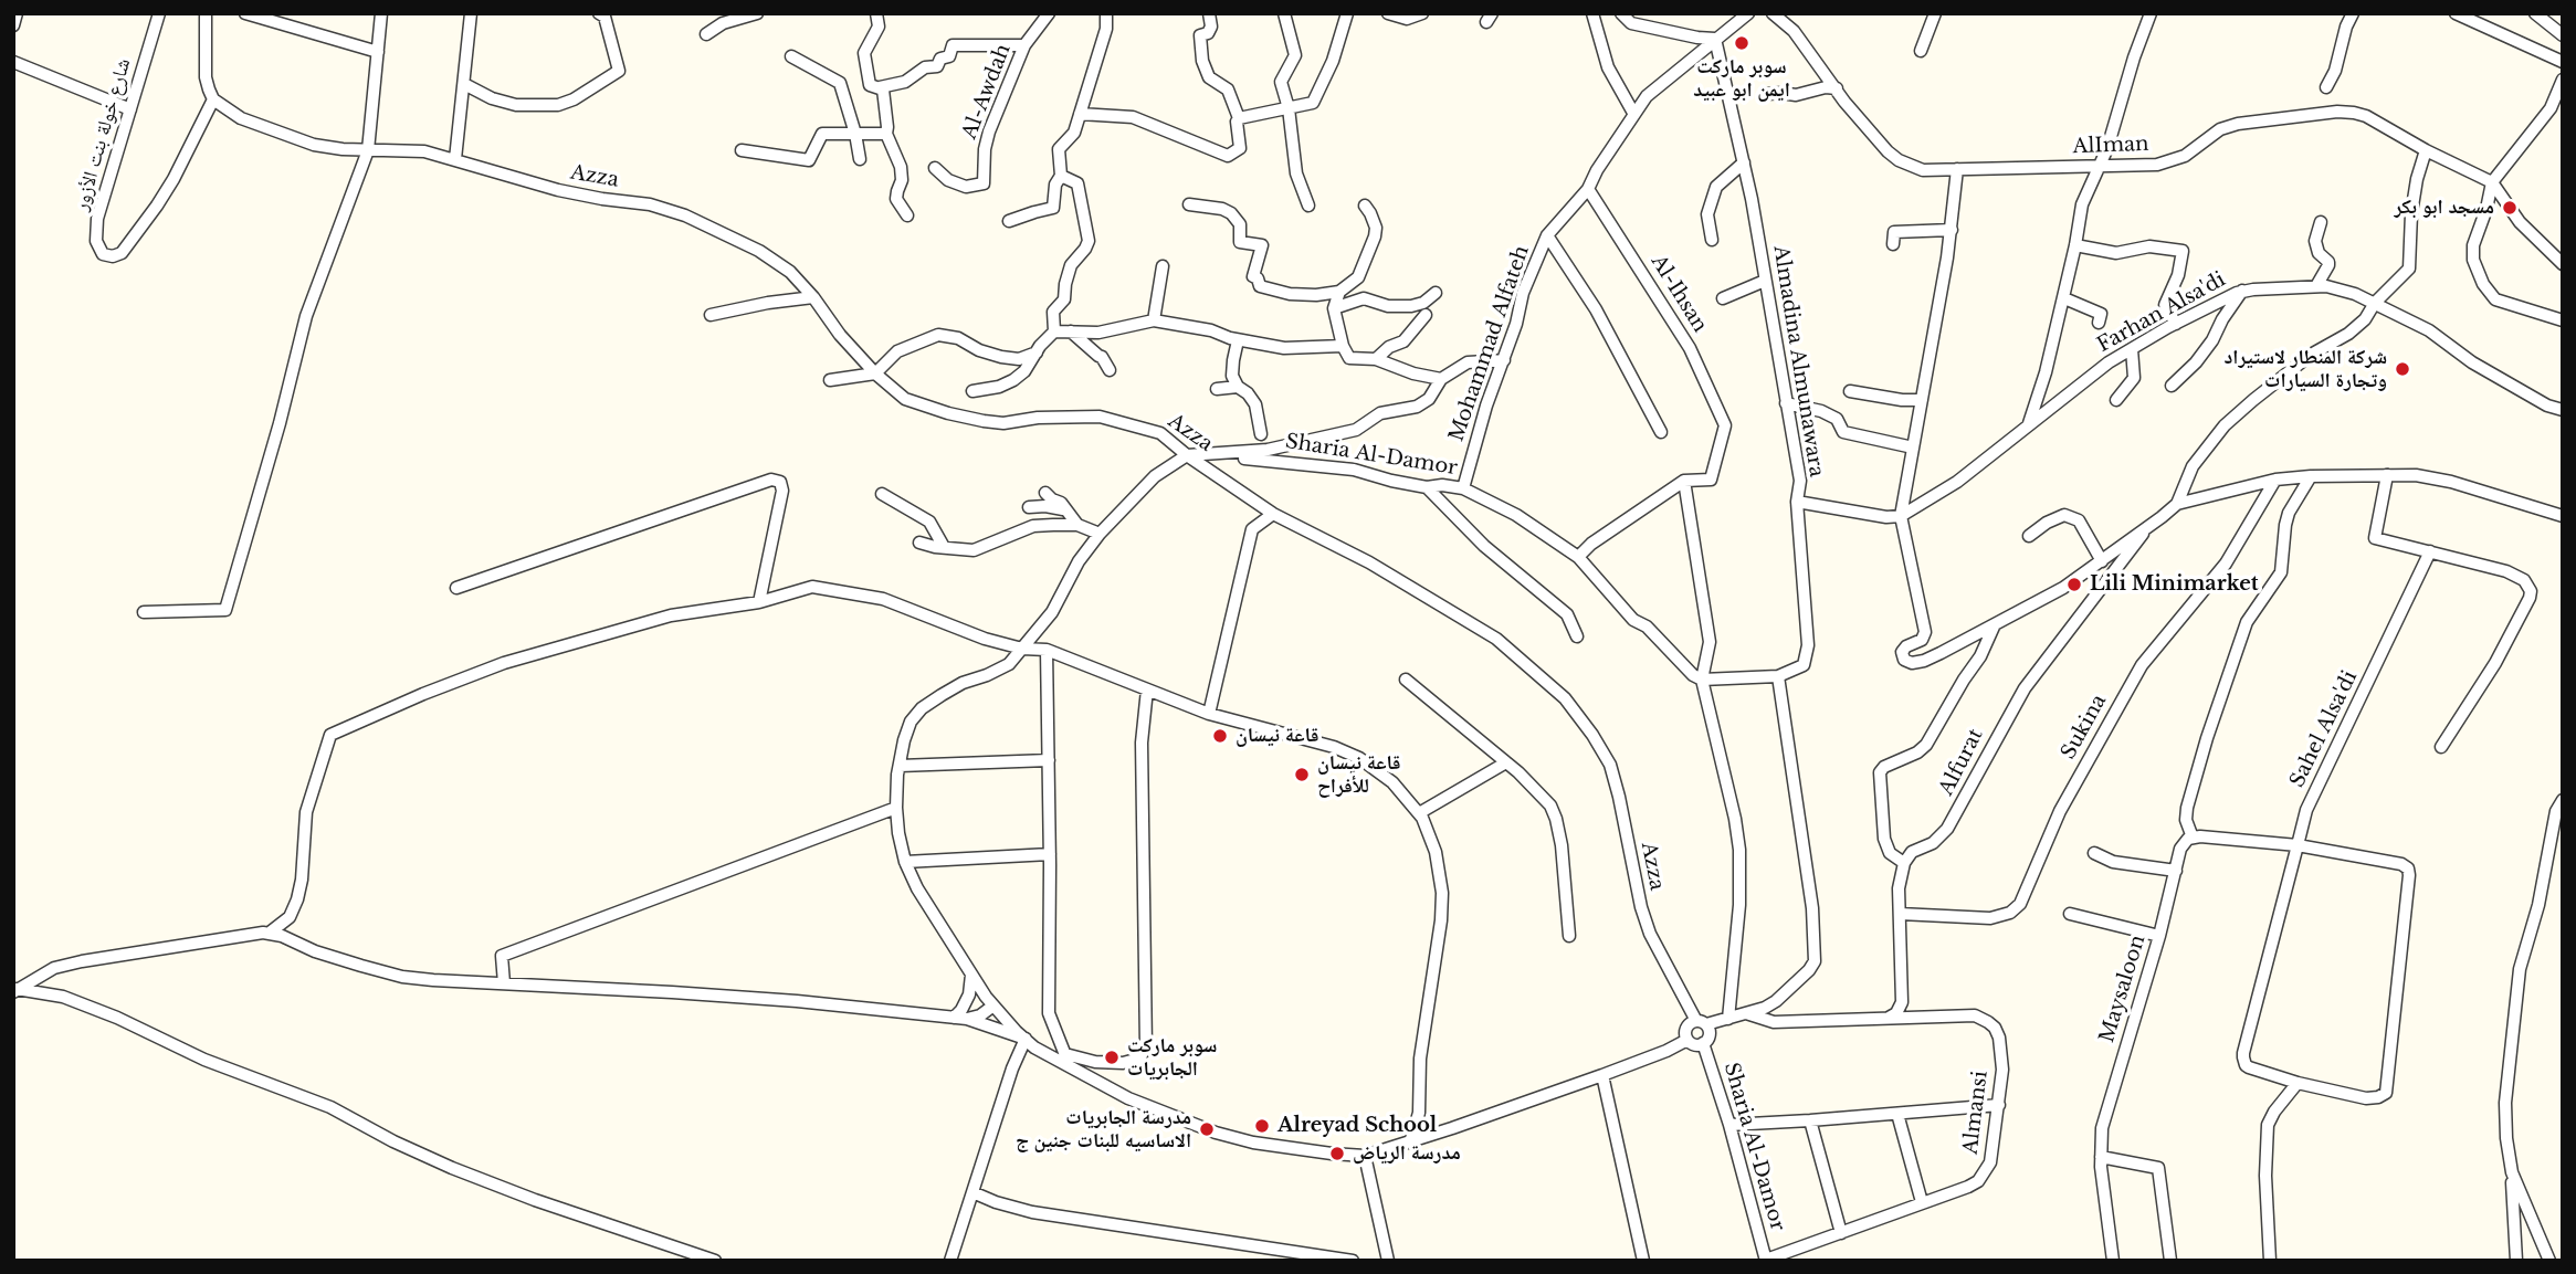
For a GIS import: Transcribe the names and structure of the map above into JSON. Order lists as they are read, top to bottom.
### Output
{
  "streets": {
    "street": [
      "Al-Awdah",
      "شارع خولة بنت الأزور",
      "AlIman",
      "Azza",
      "Al-Ihsan",
      "Farhan Alsa'di",
      "Mohammad Alfateh",
      "Almadina Almunawara",
      "Sharia Al-Damor",
      "Sukina",
      "Sahel Alsa'di",
      "Alfurat",
      "Maysaloon",
      "Almansi"
    ]
  },
  "crossings": [
    ["شارع خولة بنت الأزور", "Azza"],
    ["Azza", "Sharia Al-Damor"],
    ["Al-Ihsan", "Mohammad Alfateh"],
    ["Mohammad Alfateh", "Almadina Almunawara"],
    ["Mohammad Alfateh", "Sharia Al-Damor"],
    ["Sharia Al-Damor", "Almansi"]
  ],
  "places": [
    "سوبر ماركت ايمن ابو عبيد",
    "مسجد ابو بكر",
    "شركة المنطار لاستيراد وتجارة السيارات",
    "Lili Minimarket",
    "قاعة نيسان",
    "قاعة نيسان للأفراح",
    "سوبر ماركت الجابريات",
    "Alreyad School",
    "مدرسة الجابريات الاساسيه للبنات جنين ج",
    "مدرسة الرياض"
  ]
}
